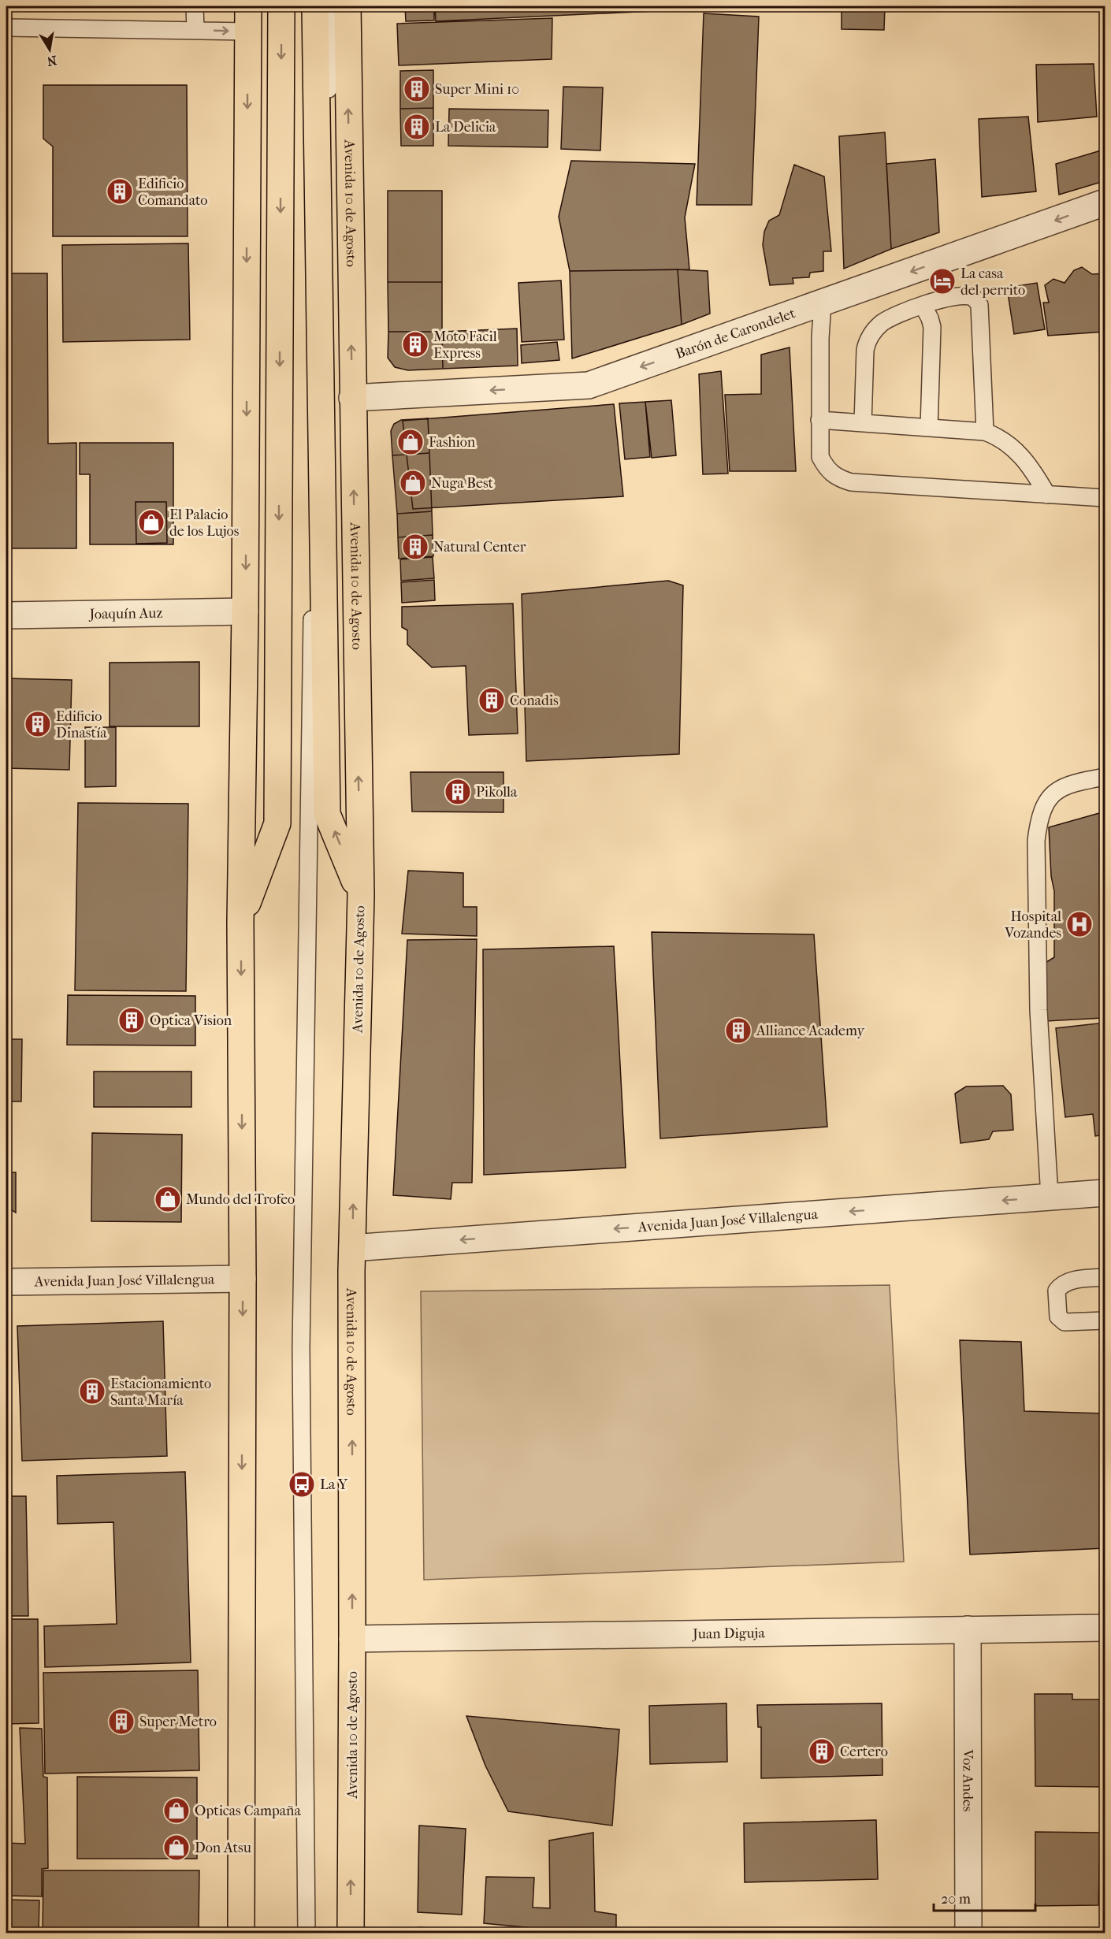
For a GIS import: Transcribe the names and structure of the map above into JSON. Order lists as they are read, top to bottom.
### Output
{
  "streets": {
    "main road": ["Avenida 10 de Agosto"],
    "street": [
      "Barón de Carondelet",
      "Joaquín Auz",
      "Avenida Juan José Villalengua",
      "Juan Diguja",
      "Voz Andes"
    ]
  },
  "crossings": [
    ["Avenida 10 de Agosto", "Barón de Carondelet"],
    ["Avenida 10 de Agosto", "Avenida Juan José Villalengua"],
    ["Avenida 10 de Agosto", "Juan Diguja"],
    ["Juan Diguja", "Voz Andes"]
  ],
  "one_way": ["Barón de Carondelet", "Avenida Juan José Villalengua"],
  "places": {
    "building": [
      "Super Mini 10",
      "La Delicia",
      "Edificio Comandato",
      "Moto Facil Express",
      "Natural Center",
      "Conadis",
      "Edificio Dinastía",
      "Pikolla",
      "Optica Vision",
      "Alliance Academy",
      "Estacionamiento Santa María",
      "Super Metro",
      "Certero"
    ],
    "hotel": ["La casa del perrito"],
    "shop": [
      "Fashion",
      "Nuga Best",
      "El Palacio de los Lujos",
      "Mundo del Trofeo",
      "Opticas Campaña",
      "Don Atsu"
    ],
    "hospital": ["Hospital Vozandes"],
    "bus stop": ["La Y"]
  },
  "scale_bar": "20 m",
  "north": "bottom"
}
